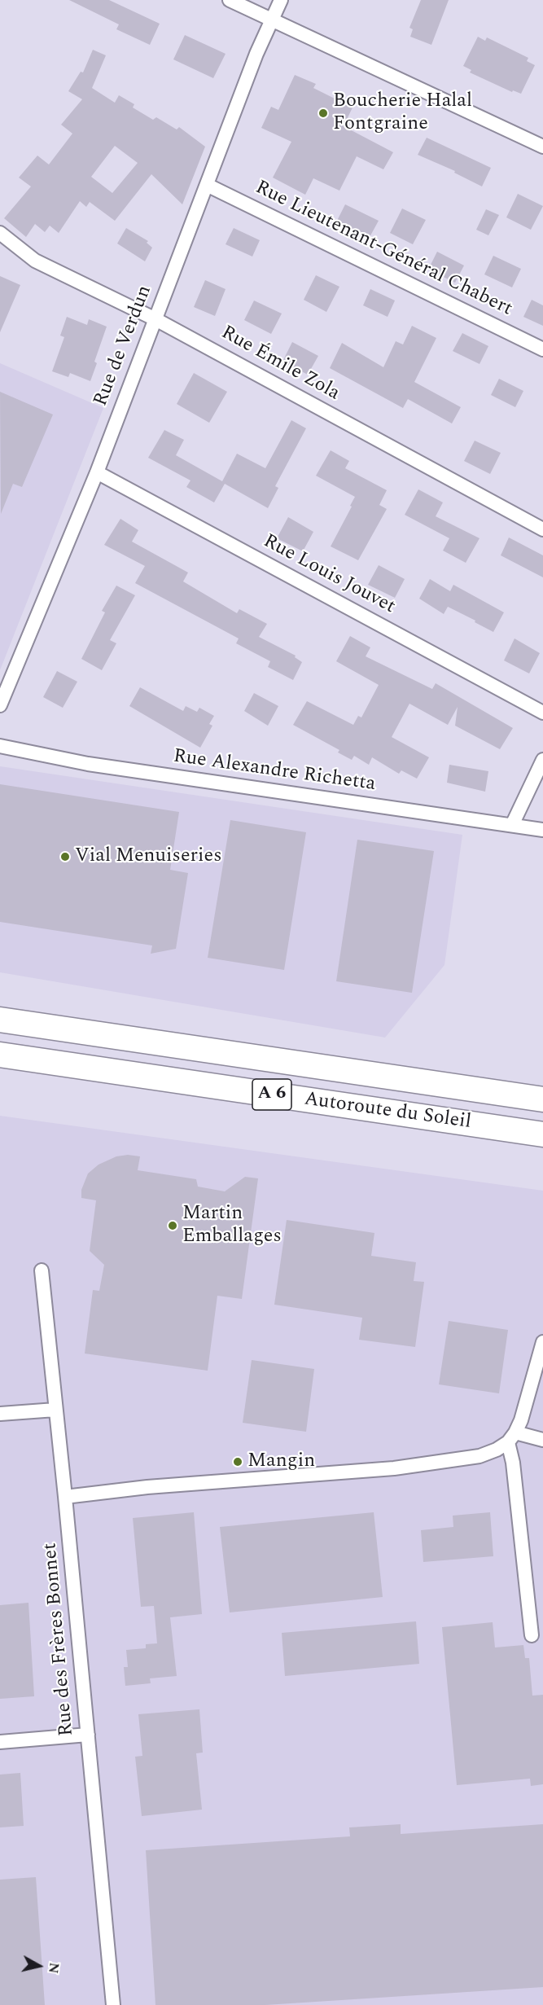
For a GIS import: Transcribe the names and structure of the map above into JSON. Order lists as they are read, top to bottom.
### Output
{
  "streets": {
    "highway": ["A 6", "Autoroute du Soleil"],
    "street": [
      "Rue Lieutenant-Général Chabert",
      "Rue de Verdun",
      "Rue Émile Zola",
      "Rue Louis Jouvet",
      "Rue Alexandre Richetta",
      "Rue des Frères Bonnet"
    ]
  },
  "crossings": [
    ["Rue Lieutenant-Général Chabert", "Rue de Verdun"],
    ["Rue de Verdun", "Rue Émile Zola"],
    ["Rue de Verdun", "Rue Louis Jouvet"]
  ],
  "places": [
    "Boucherie Halal Fontgraine",
    "Vial Menuiseries",
    "Martin Emballages",
    "Mangin"
  ],
  "north": "right"
}
